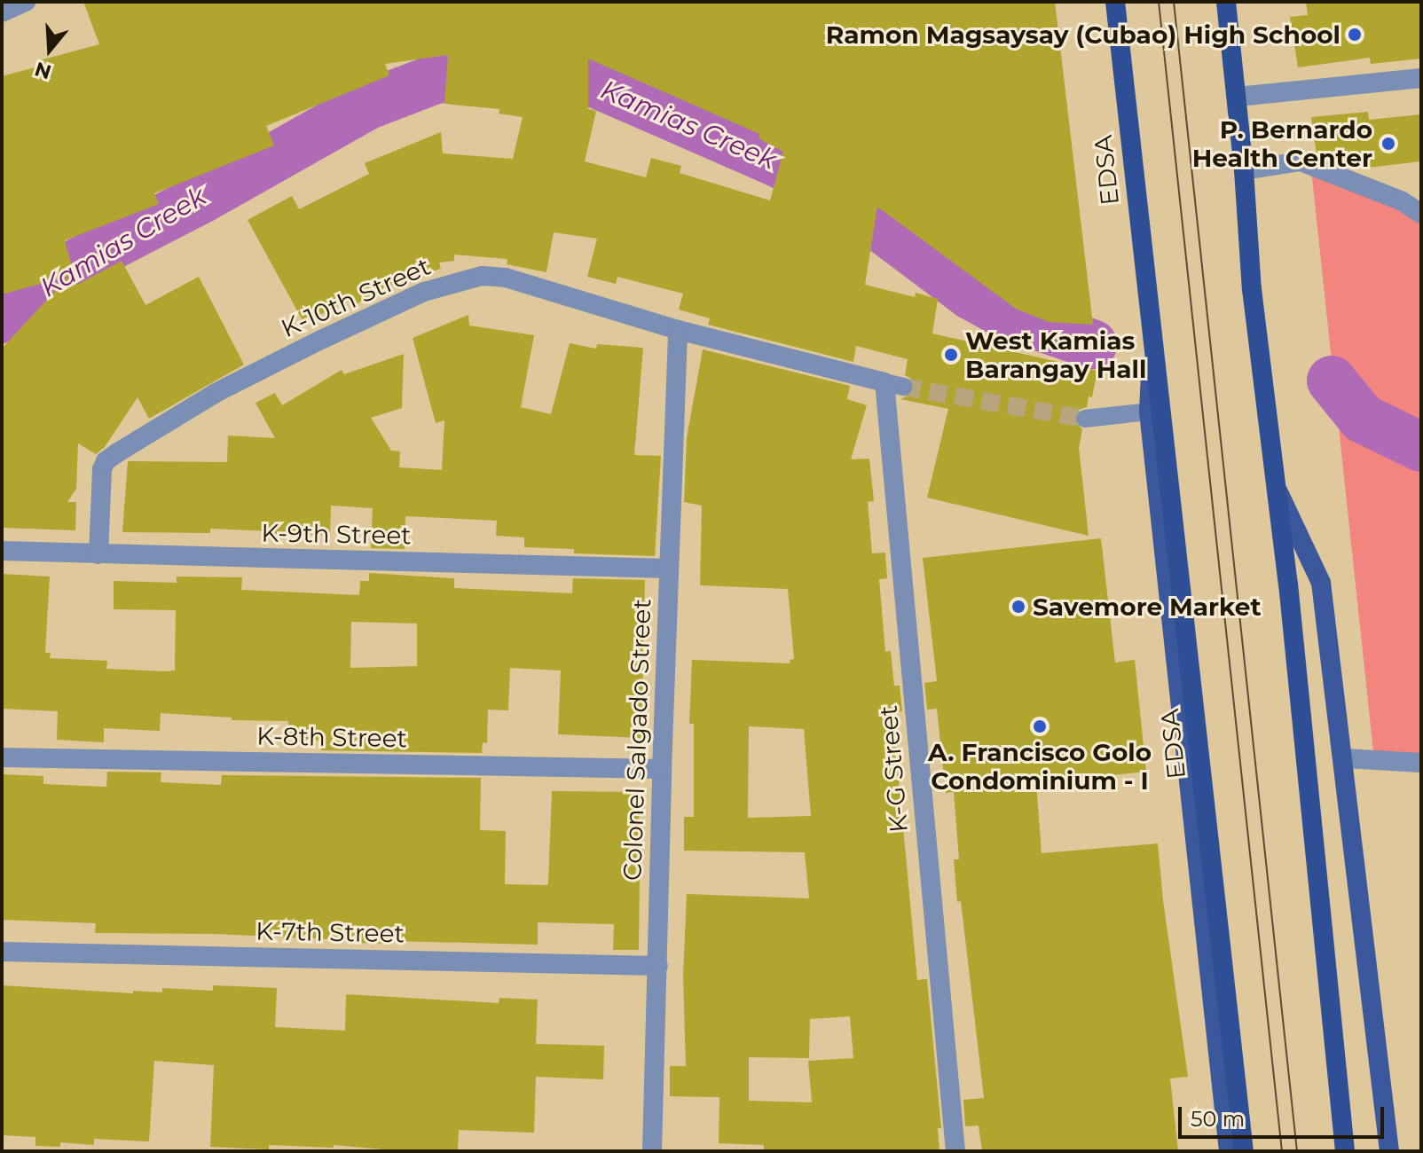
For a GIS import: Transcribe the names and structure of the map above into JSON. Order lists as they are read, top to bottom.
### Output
{
  "streets": {
    "highway": ["EDSA"],
    "street": [
      "K-10th Street",
      "K-9th Street",
      "K-8th Street",
      "Colonel Salgado Street",
      "K-G Street",
      "K-7th Street"
    ]
  },
  "crossings": [
    ["K-10th Street", "K-9th Street"],
    ["K-10th Street", "Colonel Salgado Street"],
    ["K-10th Street", "K-G Street"],
    ["K-9th Street", "Colonel Salgado Street"],
    ["K-8th Street", "Colonel Salgado Street"],
    ["Colonel Salgado Street", "K-7th Street"]
  ],
  "water": ["Kamias Creek"],
  "places": [
    "Ramon Magsaysay (Cubao) High School",
    "P. Bernardo Health Center",
    "West Kamias Barangay Hall",
    "Savemore Market",
    "A. Francisco Golo Condominium - I"
  ],
  "scale_bar": "50 m",
  "north": "bottom"
}
